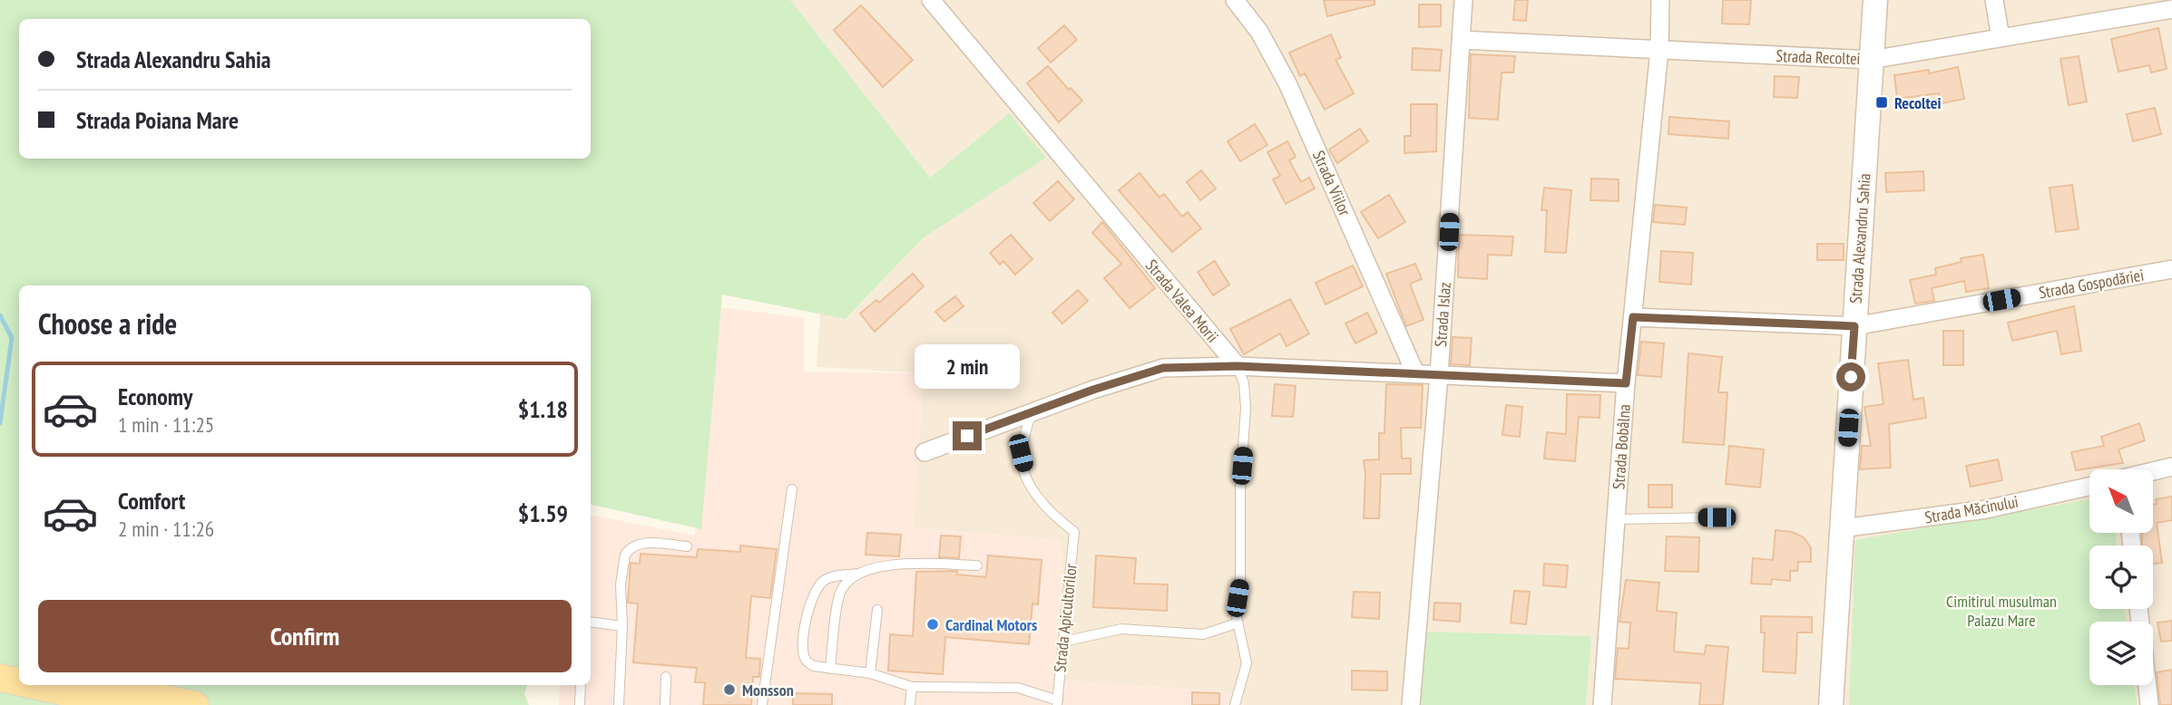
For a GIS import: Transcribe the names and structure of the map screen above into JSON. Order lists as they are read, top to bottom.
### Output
{
  "streets": {
    "street": [
      "Strada Recoltei",
      "Strada Viilor",
      "Strada Alexandru Sahia",
      "Strada Gospodăriei",
      "Strada Valea Morii",
      "Strada Islaz",
      "Strada Bobâlna",
      "Strada Măcinului"
    ],
    "lane": ["Strada Apicultorilor"]
  },
  "crossings": [
    ["Strada Recoltei", "Strada Alexandru Sahia"],
    ["Strada Recoltei", "Strada Islaz"],
    ["Strada Recoltei", "Strada Bobâlna"],
    ["Strada Alexandru Sahia", "Strada Gospodăriei"],
    ["Strada Alexandru Sahia", "Strada Măcinului"],
    ["Strada Gospodăriei", "Strada Bobâlna"]
  ],
  "parks": ["Cimitirul musulman Palazu Mare"],
  "places": {
    "transit": ["Recoltei"],
    "other": ["Cardinal Motors", "Monsson"]
  },
  "north": "top left",
  "page": {
    "banner": ["Strada Alexandru Sahia", "Strada Poiana Mare"],
    "heading": "Choose a ride",
    "bubble": "2 min",
    "list": [
      {
        "name": "Economy",
        "note": "1 min · 11:25",
        "value": "$1.18"
      },
      {
        "name": "Comfort",
        "note": "2 min · 11:26",
        "value": "$1.59"
      }
    ],
    "buttons": "Confirm"
  }
}
